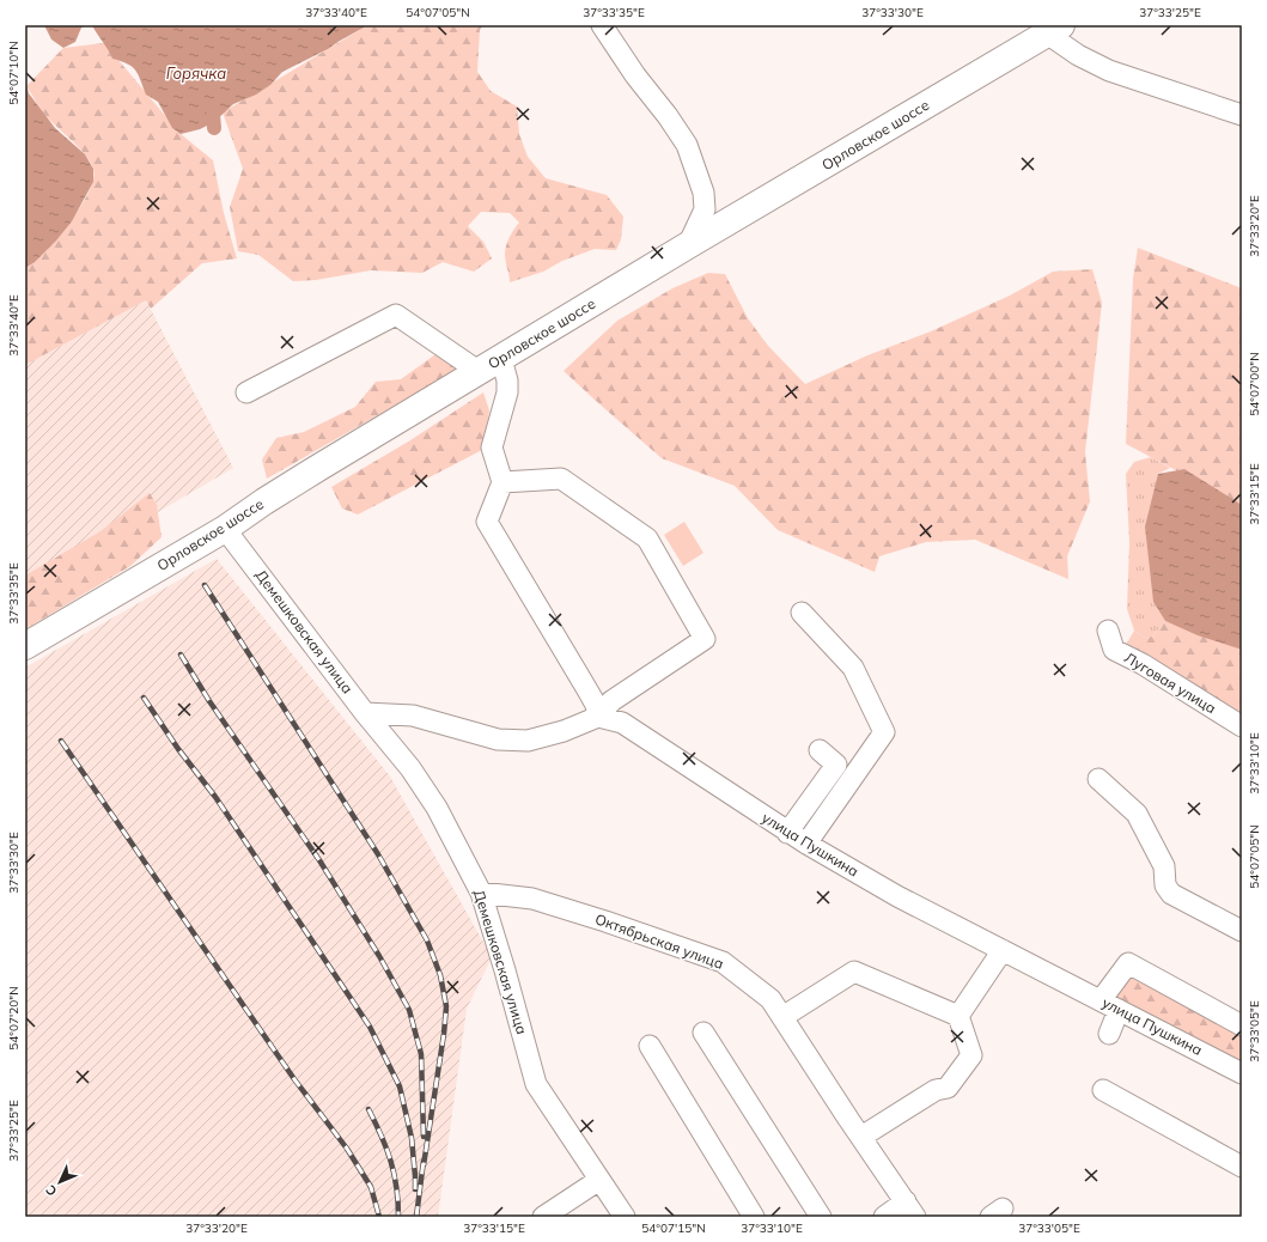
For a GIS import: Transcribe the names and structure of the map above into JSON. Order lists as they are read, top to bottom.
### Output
{
  "streets": {
    "main road": ["Орловское шоссе"],
    "street": [
      "Демешковская улица",
      "Луговая улица",
      "улица Пушкина",
      "Октябрьская улица"
    ]
  },
  "crossings": [
    ["Орловское шоссе", "Демешковская улица"],
    ["Демешковская улица", "Октябрьская улица"]
  ],
  "water": ["Горячка"],
  "north": "bottom left",
  "coordinates": [
    "37°33'40\"E",
    "54°07'05\"N",
    "37°33'35\"E",
    "37°33'30\"E",
    "37°33'25\"E",
    "54°07'10\"N",
    "37°33'20\"E",
    "54°07'00\"N",
    "37°33'15\"E",
    "37°33'10\"E",
    "54°07'20\"N",
    "37°33'05\"E",
    "54°07'15\"N"
  ]
}
